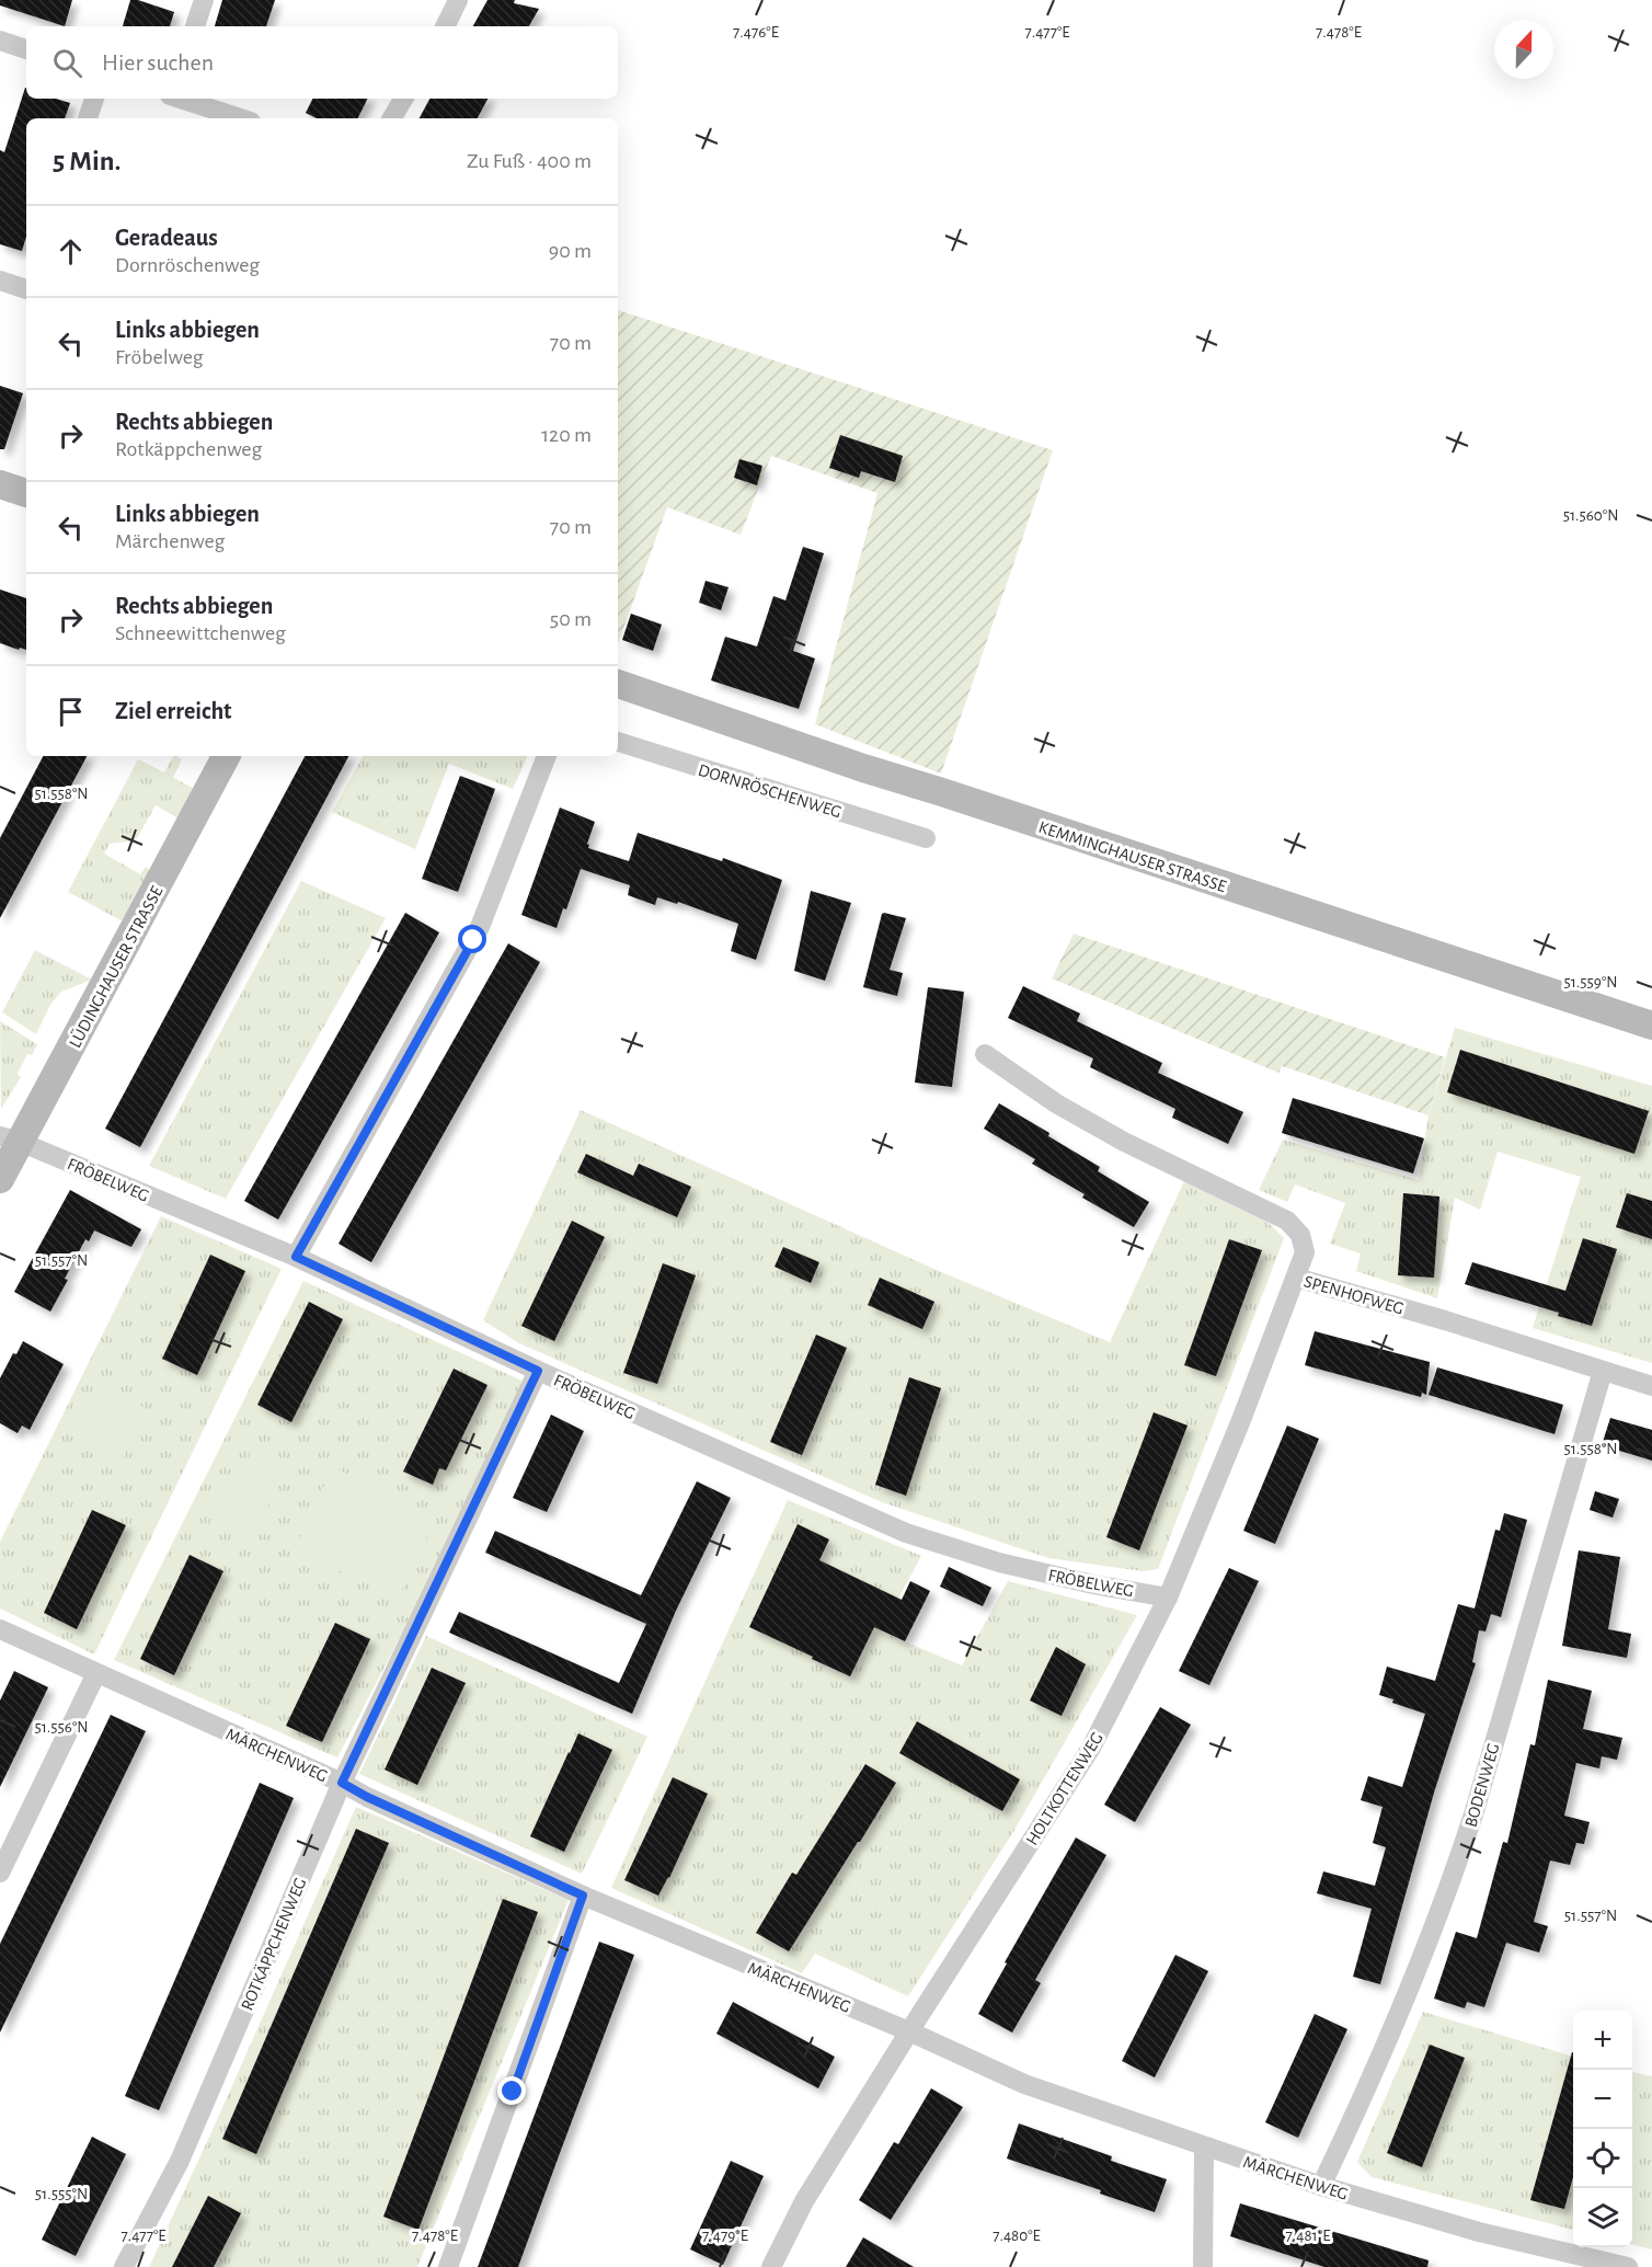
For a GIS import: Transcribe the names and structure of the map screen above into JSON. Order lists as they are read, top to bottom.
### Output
{
  "streets": {
    "main road": ["KEMMINGHAUSER STRASSE", "LÜDINGHAUSER STRASSE"],
    "street": [
      "DORNRÖSCHENWEG",
      "FRÖBELWEG",
      "SPENHOFWEG",
      "MÄRCHENWEG",
      "BODENWEG",
      "HOLTKOTTENWEG",
      "ROTKÄPPCHENWEG"
    ]
  },
  "crossings": [
    ["LÜDINGHAUSER STRASSE", "FRÖBELWEG"],
    ["FRÖBELWEG", "HOLTKOTTENWEG"],
    ["FRÖBELWEG", "ROTKÄPPCHENWEG"],
    ["SPENHOFWEG", "BODENWEG"],
    ["SPENHOFWEG", "HOLTKOTTENWEG"],
    ["MÄRCHENWEG", "BODENWEG"],
    ["MÄRCHENWEG", "HOLTKOTTENWEG"],
    ["MÄRCHENWEG", "ROTKÄPPCHENWEG"]
  ],
  "north": "top",
  "page": {
    "search": "Hier suchen",
    "heading": ["5 Min.", "Zu Fuß · 400 m"],
    "list": [
      ["Geradeaus", "Dornröschenweg", "90 m"],
      ["Links abbiegen", "Fröbelweg", "70 m"],
      ["Rechts abbiegen", "Rotkäppchenweg", "120 m"],
      ["Links abbiegen", "Märchenweg", "70 m"],
      ["Rechts abbiegen", "Schneewittchenweg", "50 m"],
      "Ziel erreicht"
    ],
    "map_buttons": ["+", "−"]
  },
  "coordinates": [
    "7.476°E",
    "7.477°E",
    "7.478°E",
    "51.560°N",
    "51.558°N",
    "51.559°N",
    "51.557°N",
    "51.556°N",
    "51.555°N",
    "7.479°E",
    "7.480°E",
    "7.481°E"
  ]
}
